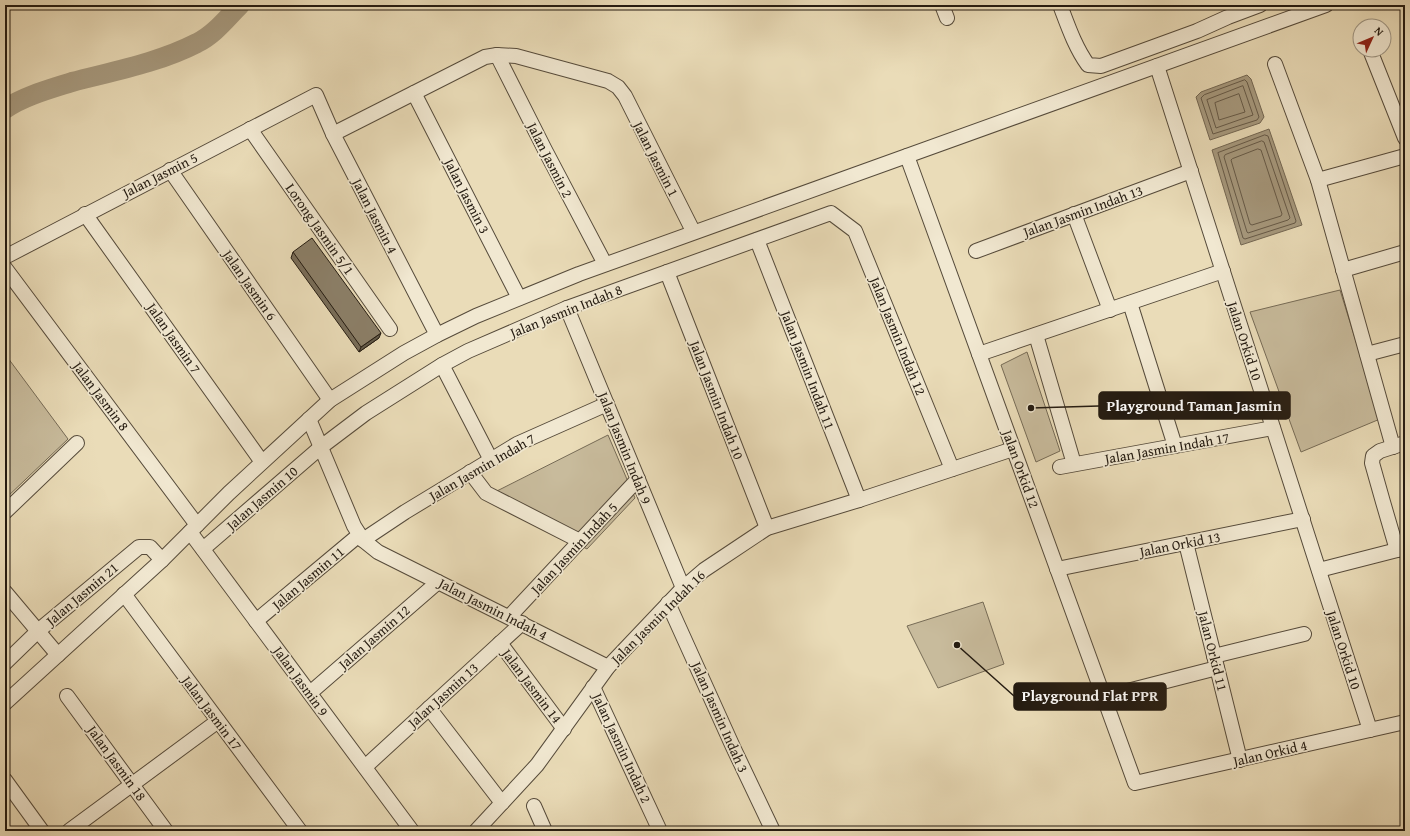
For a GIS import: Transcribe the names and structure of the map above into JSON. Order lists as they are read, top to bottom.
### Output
{
  "streets": {
    "street": [
      "Jalan Jasmin 1",
      "Jalan Jasmin 2",
      "Jalan Jasmin 5",
      "Jalan Jasmin 3",
      "Jalan Jasmin Indah 13",
      "Jalan Jasmin 4",
      "Lorong Jasmin 5/1",
      "Jalan Jasmin 6",
      "Jalan Jasmin Indah 8",
      "Jalan Jasmin Indah 12",
      "Jalan Jasmin 7",
      "Jalan Orkid 10",
      "Jalan Jasmin Indah 11",
      "Jalan Jasmin 8",
      "Jalan Jasmin Indah 10",
      "Jalan Jasmin Indah 9",
      "Jalan Jasmin Indah 17",
      "Jalan Jasmin Indah 7",
      "Jalan Orkid 12",
      "Jalan Jasmin 10",
      "Jalan Orkid 13",
      "Jalan Jasmin Indah 5",
      "Jalan Jasmin 11",
      "Jalan Jasmin 21",
      "Jalan Jasmin Indah 4",
      "Jalan Jasmin Indah 16",
      "Jalan Jasmin 12",
      "Jalan Orkid 11",
      "Jalan Jasmin 9",
      "Jalan Jasmin 14",
      "Jalan Jasmin 13",
      "Jalan Jasmin 17",
      "Jalan Jasmin Indah 3",
      "Jalan Jasmin Indah 2",
      "Jalan Orkid 4",
      "Jalan Jasmin 18"
    ]
  },
  "crossings": [
    ["Jalan Jasmin 1", "Jalan Jasmin 2"],
    ["Jalan Jasmin 5", "Jalan Jasmin 4"],
    ["Jalan Jasmin 5", "Lorong Jasmin 5/1"],
    ["Jalan Jasmin 5", "Jalan Jasmin 6"],
    ["Jalan Jasmin 5", "Jalan Jasmin 7"],
    ["Jalan Jasmin Indah 13", "Jalan Orkid 10"],
    ["Jalan Jasmin Indah 8", "Jalan Jasmin Indah 12"],
    ["Jalan Jasmin Indah 8", "Jalan Jasmin Indah 11"],
    ["Jalan Jasmin Indah 8", "Jalan Jasmin Indah 10"],
    ["Jalan Jasmin Indah 8", "Jalan Jasmin Indah 9"],
    ["Jalan Jasmin Indah 8", "Jalan Jasmin 10"],
    ["Jalan Jasmin Indah 12", "Jalan Jasmin Indah 16"],
    ["Jalan Orkid 10", "Jalan Jasmin Indah 17"],
    ["Jalan Orkid 10", "Jalan Orkid 13"],
    ["Jalan Orkid 10", "Jalan Orkid 4"],
    ["Jalan Jasmin Indah 11", "Jalan Jasmin Indah 16"],
    ["Jalan Jasmin 8", "Jalan Jasmin 9"],
    ["Jalan Jasmin Indah 10", "Jalan Jasmin Indah 16"],
    ["Jalan Jasmin Indah 9", "Jalan Jasmin Indah 7"],
    ["Jalan Jasmin Indah 9", "Jalan Jasmin Indah 5"],
    ["Jalan Jasmin Indah 9", "Jalan Jasmin Indah 16"],
    ["Jalan Jasmin Indah 7", "Jalan Jasmin 11"],
    ["Jalan Jasmin Indah 7", "Jalan Jasmin Indah 4"],
    ["Jalan Orkid 12", "Jalan Orkid 13"],
    ["Jalan Orkid 12", "Jalan Jasmin Indah 16"],
    ["Jalan Orkid 12", "Jalan Orkid 4"],
    ["Jalan Jasmin 10", "Jalan Jasmin 9"],
    ["Jalan Orkid 13", "Jalan Orkid 11"],
    ["Jalan Jasmin Indah 5", "Jalan Jasmin Indah 4"],
    ["Jalan Jasmin Indah 5", "Jalan Jasmin 13"],
    ["Jalan Jasmin 11", "Jalan Jasmin Indah 4"],
    ["Jalan Jasmin 11", "Jalan Jasmin 9"],
    ["Jalan Jasmin Indah 4", "Jalan Jasmin Indah 16"],
    ["Jalan Jasmin Indah 4", "Jalan Jasmin 12"],
    ["Jalan Jasmin Indah 4", "Jalan Jasmin 13"],
    ["Jalan Jasmin Indah 16", "Jalan Jasmin 14"],
    ["Jalan Jasmin Indah 16", "Jalan Jasmin Indah 3"],
    ["Jalan Jasmin Indah 16", "Jalan Jasmin Indah 2"],
    ["Jalan Jasmin 12", "Jalan Jasmin 9"],
    ["Jalan Orkid 11", "Jalan Orkid 4"],
    ["Jalan Jasmin 9", "Jalan Jasmin 13"],
    ["Jalan Jasmin 14", "Jalan Jasmin 13"]
  ],
  "places": ["Playground Taman Jasmin", "Playground Flat PPR"],
  "north": "top right"
}
